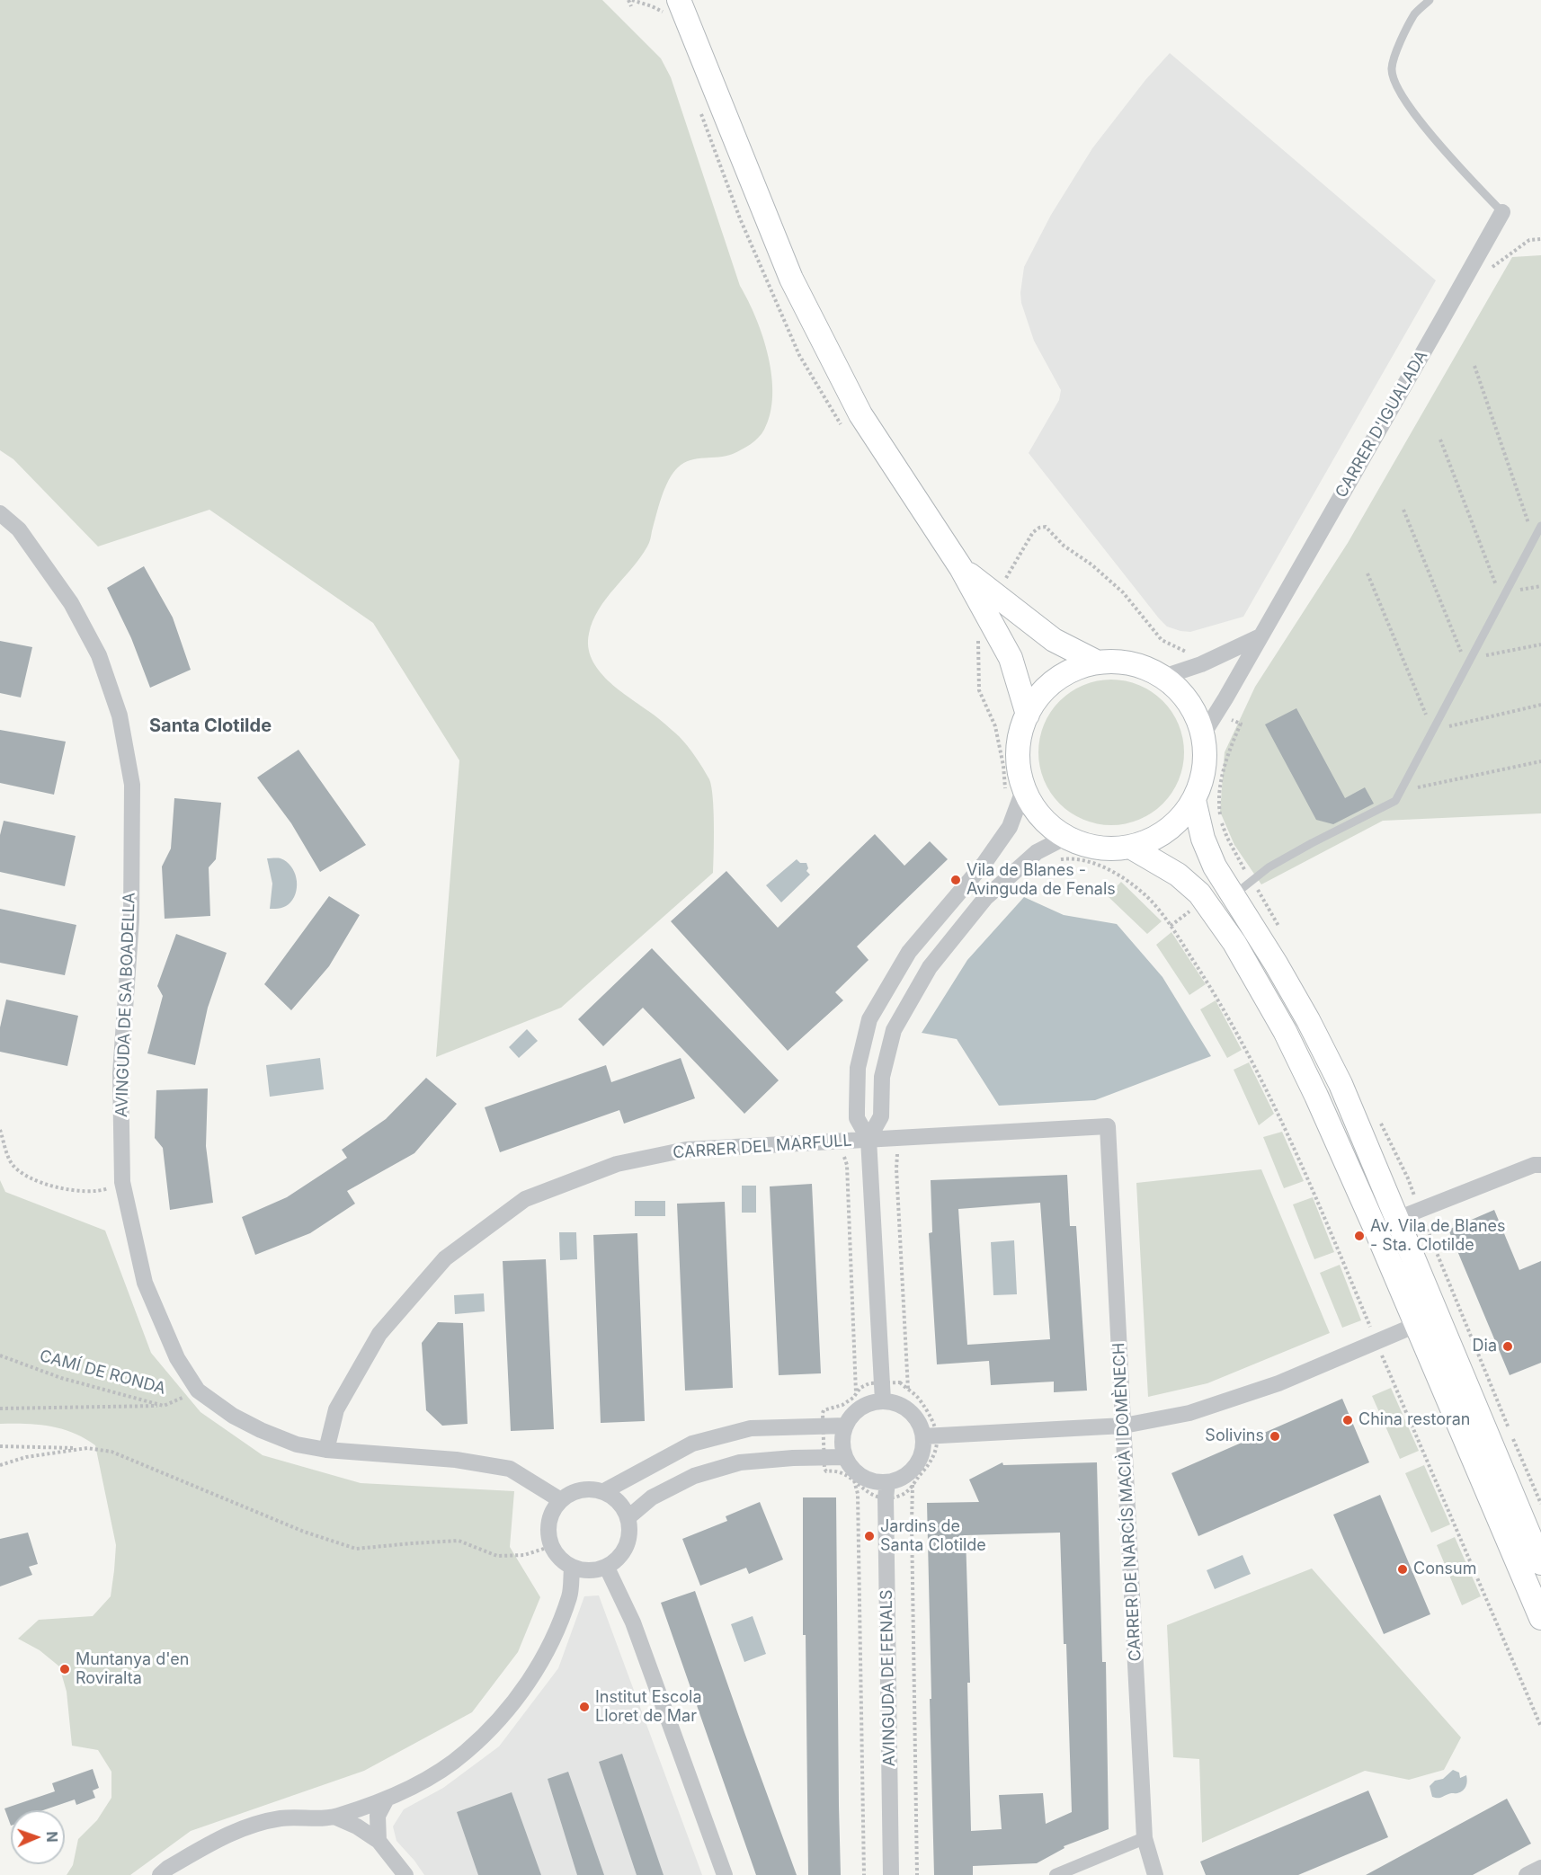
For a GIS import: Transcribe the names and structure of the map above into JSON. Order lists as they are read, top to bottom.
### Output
{
  "streets": {
    "street": [
      "CARRER D'IGUALADA",
      "AVINGUDA DE SA BOADELLA",
      "CARRER DEL MARFULL",
      "CARRER DE NARCÍS MACIÀ I DOMÈNECH",
      "AVINGUDA DE FENALS"
    ],
    "path": ["CAMÍ DE RONDA"]
  },
  "crossings": [
    ["AVINGUDA DE SA BOADELLA", "CARRER DEL MARFULL"],
    ["AVINGUDA DE SA BOADELLA", "CAMÍ DE RONDA"],
    ["CARRER DEL MARFULL", "CARRER DE NARCÍS MACIÀ I DOMÈNECH"]
  ],
  "districts": ["Santa Clotilde"],
  "places": [
    "Vila de Blanes - Avinguda de Fenals",
    "Av. Vila de Blanes - Sta. Clotilde",
    "Dia",
    "China restoran",
    "Solivins",
    "Jardins de Santa Clotilde",
    "Consum",
    "Muntanya d'en Roviralta",
    "Institut Escola Lloret de Mar"
  ],
  "north": "right"
}
